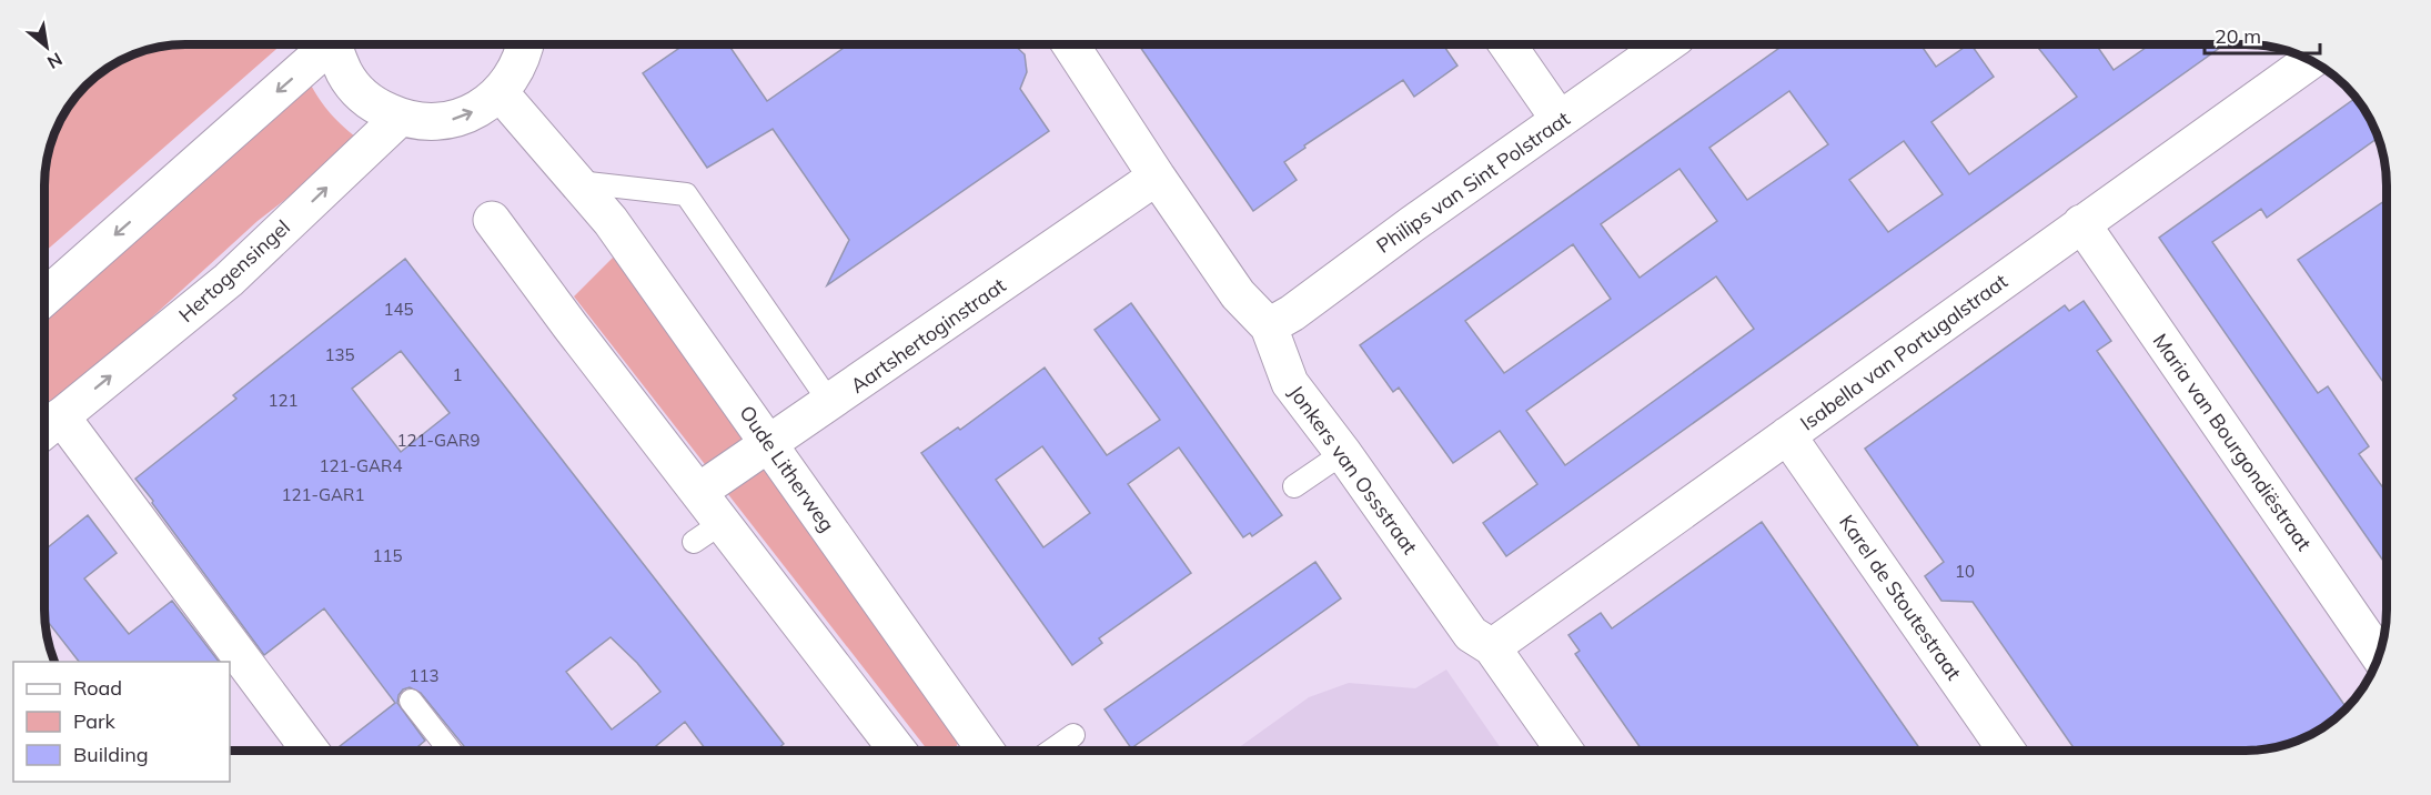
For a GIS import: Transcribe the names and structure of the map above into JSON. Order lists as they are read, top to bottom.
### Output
{
  "streets": {
    "street": [
      "Philips van Sint Polstraat",
      "Hertogensingel",
      "Aartshertoginstraat",
      "Isabella van Portugalstraat",
      "Maria van Bourgondiëstraat",
      "Oude Litherweg",
      "Jonkers van Ossstraat",
      "Karel de Stoutestraat"
    ]
  },
  "crossings": [
    ["Philips van Sint Polstraat", "Jonkers van Ossstraat"],
    ["Aartshertoginstraat", "Oude Litherweg"],
    ["Aartshertoginstraat", "Jonkers van Ossstraat"],
    ["Isabella van Portugalstraat", "Maria van Bourgondiëstraat"],
    ["Isabella van Portugalstraat", "Jonkers van Ossstraat"],
    ["Isabella van Portugalstraat", "Karel de Stoutestraat"]
  ],
  "house_numbers": [
    "145",
    "135",
    "1",
    "121",
    "121-GAR9",
    "121-GAR4",
    "121-GAR1",
    "115",
    "10",
    "113"
  ],
  "legend": ["Road", "Park", "Building"],
  "scale_bar": "20 m",
  "north": "bottom right"
}
